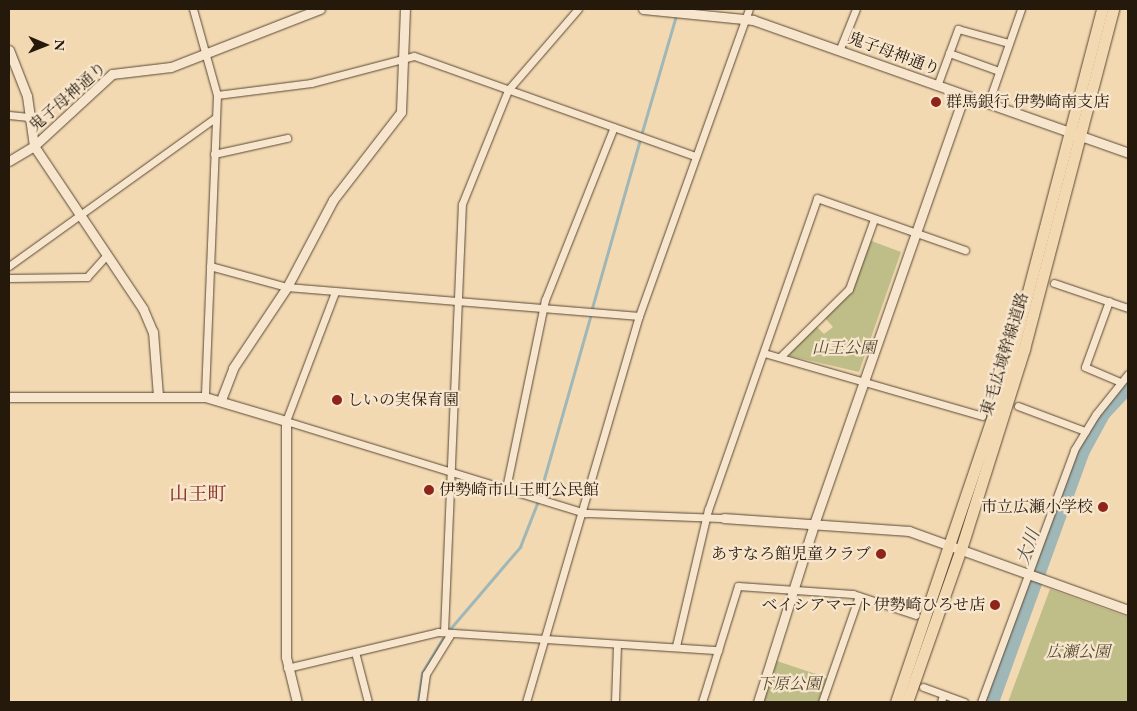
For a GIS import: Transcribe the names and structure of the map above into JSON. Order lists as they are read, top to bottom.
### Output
{
  "streets": {
    "highway": ["東毛広域幹線道路"],
    "street": ["鬼子母神通り"]
  },
  "crossings": [
    ["鬼子母神通り", "東毛広域幹線道路"]
  ],
  "districts": ["山王町"],
  "water": ["大川"],
  "parks": ["山王公園", "広瀬公園", "下原公園"],
  "places": [
    "群馬銀行 伊勢崎南支店",
    "しいの実保育園",
    "伊勢崎市山王町公民館",
    "市立広瀬小学校",
    "あすなろ館児童クラブ",
    "ベイシアマート伊勢崎ひろせ店"
  ],
  "north": "right"
}
